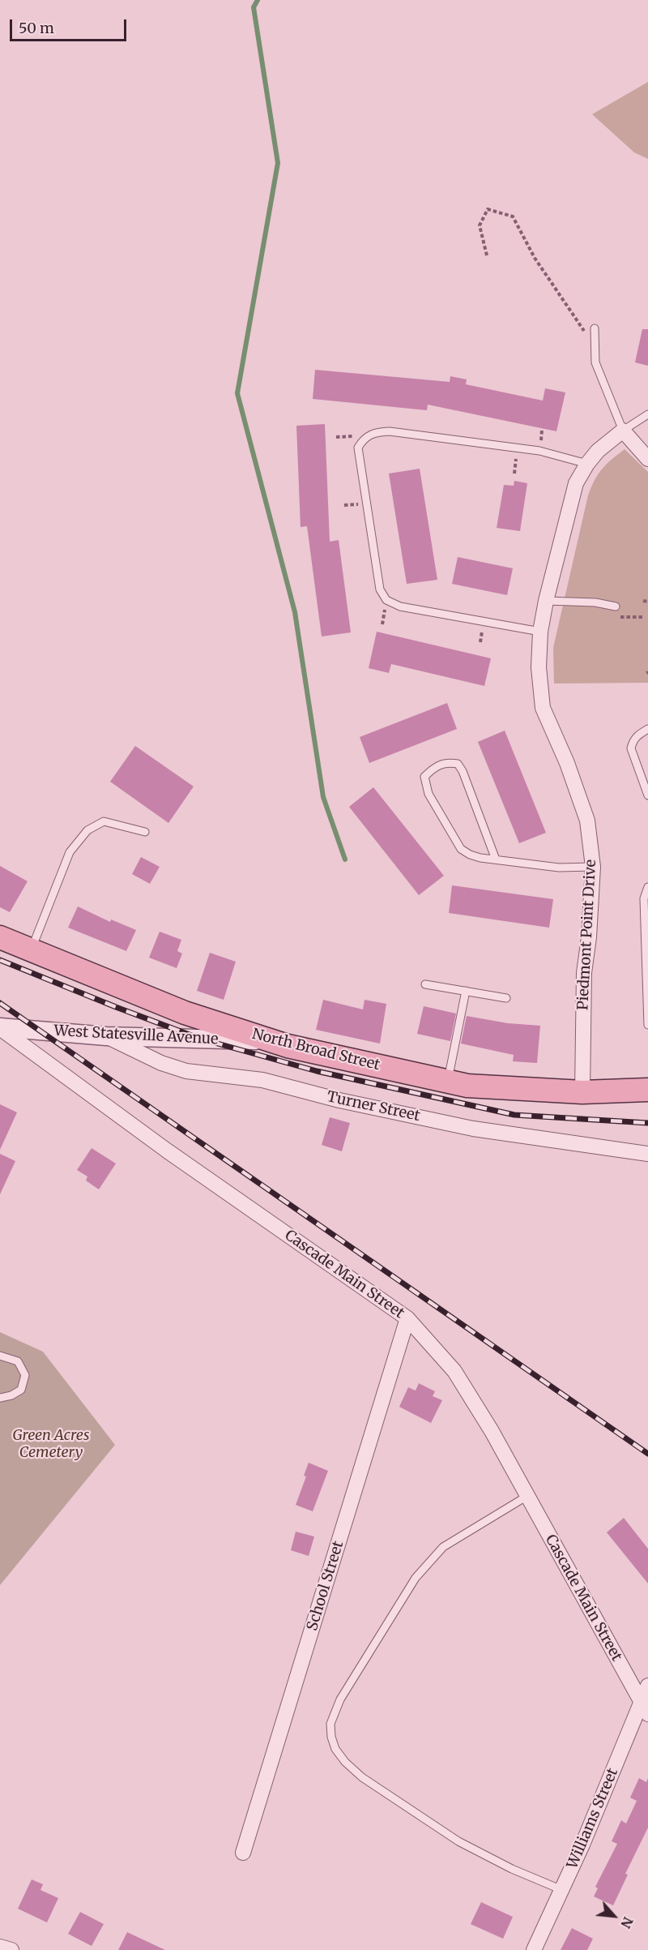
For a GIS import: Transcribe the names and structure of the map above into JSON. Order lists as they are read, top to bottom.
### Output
{
  "streets": {
    "main road": ["North Broad Street"],
    "street": [
      "Piedmont Point Drive",
      "West Statesville Avenue",
      "Turner Street",
      "Cascade Main Street",
      "School Street",
      "Williams Street"
    ]
  },
  "crossings": [
    ["Piedmont Point Drive", "North Broad Street"],
    ["West Statesville Avenue", "North Broad Street"],
    ["West Statesville Avenue", "Turner Street"],
    ["West Statesville Avenue", "Cascade Main Street"],
    ["Cascade Main Street", "School Street"],
    ["Cascade Main Street", "Williams Street"]
  ],
  "parks": ["Green Acres Cemetery"],
  "scale_bar": "50 m",
  "north": "bottom right"
}
